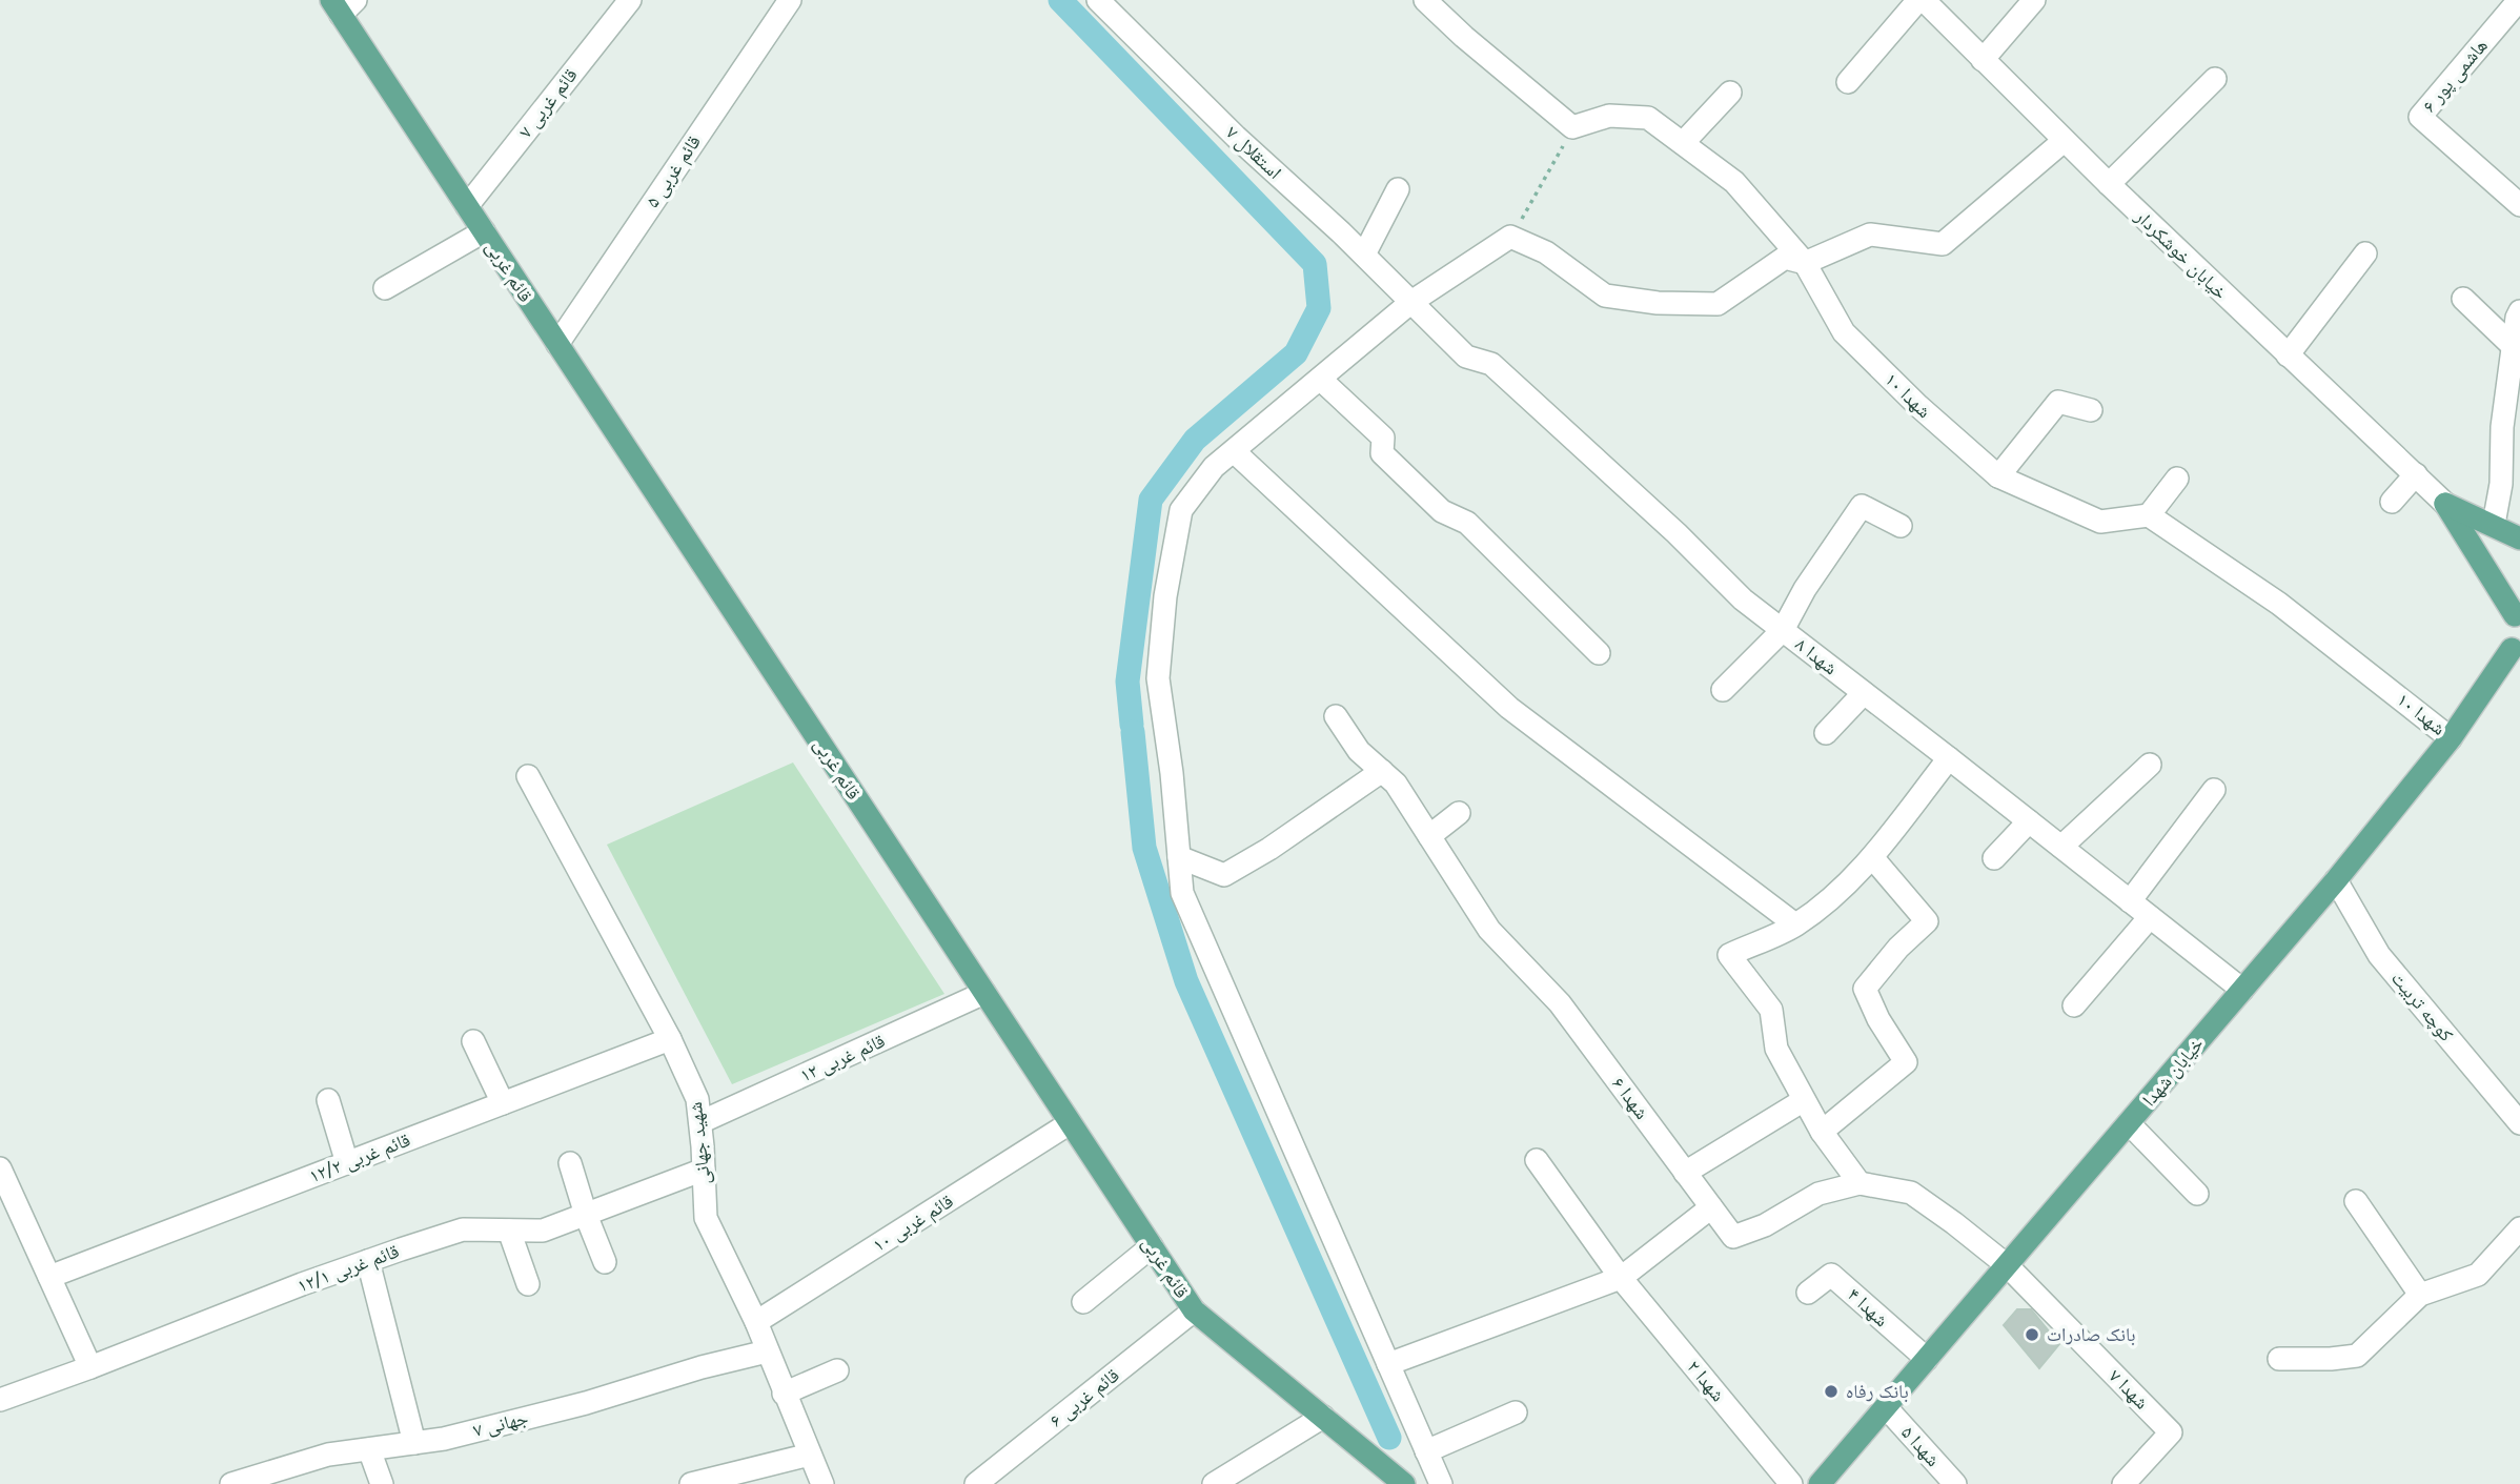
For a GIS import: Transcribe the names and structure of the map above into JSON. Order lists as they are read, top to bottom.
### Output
{
  "streets": {
    "main road": ["قائم غربی", "خیابان شهدا"],
    "street": [
      "هاشمی پور ۶",
      "قائم غربی ۷",
      "استقلال ۷",
      "قائم غربی ۵",
      "خیابان خوشکردار",
      "شهدا ۱۰",
      "شهدا ۸",
      "کوچه تربیت",
      "قائم غربی ۱۲",
      "شهدا ۶",
      "شهید جهانی",
      "قائم غربی ۱۲/۲",
      "قائم غربی ۱۰",
      "قائم غربی ۱۲/۱",
      "شهدا ۴",
      "شهدا ۲",
      "شهدا ۷",
      "قائم غربی ۶",
      "جهانی ۷",
      "شهدا ۵"
    ]
  },
  "crossings": [
    ["قائم غربی ۷", "قائم غربی"],
    ["استقلال ۷", "شهدا ۸"],
    ["قائم غربی ۵", "قائم غربی"],
    ["قائم غربی", "قائم غربی ۱۲"],
    ["قائم غربی", "قائم غربی ۱۰"],
    ["قائم غربی", "قائم غربی ۶"],
    ["شهدا ۱۰", "خیابان شهدا"],
    ["شهدا ۸", "خیابان شهدا"],
    ["کوچه تربیت", "خیابان شهدا"],
    ["قائم غربی ۱۲", "شهید جهانی"],
    ["خیابان شهدا", "شهدا ۶"],
    ["خیابان شهدا", "شهدا ۴"],
    ["خیابان شهدا", "شهدا ۷"],
    ["خیابان شهدا", "شهدا ۵"],
    ["شهدا ۶", "شهدا ۷"],
    ["شهید جهانی", "قائم غربی ۱۲/۲"],
    ["شهید جهانی", "قائم غربی ۱۰"],
    ["شهید جهانی", "قائم غربی ۱۲/۱"],
    ["شهید جهانی", "جهانی ۷"]
  ],
  "places": ["بانک صادرات", "بانک رفاه"]
}
